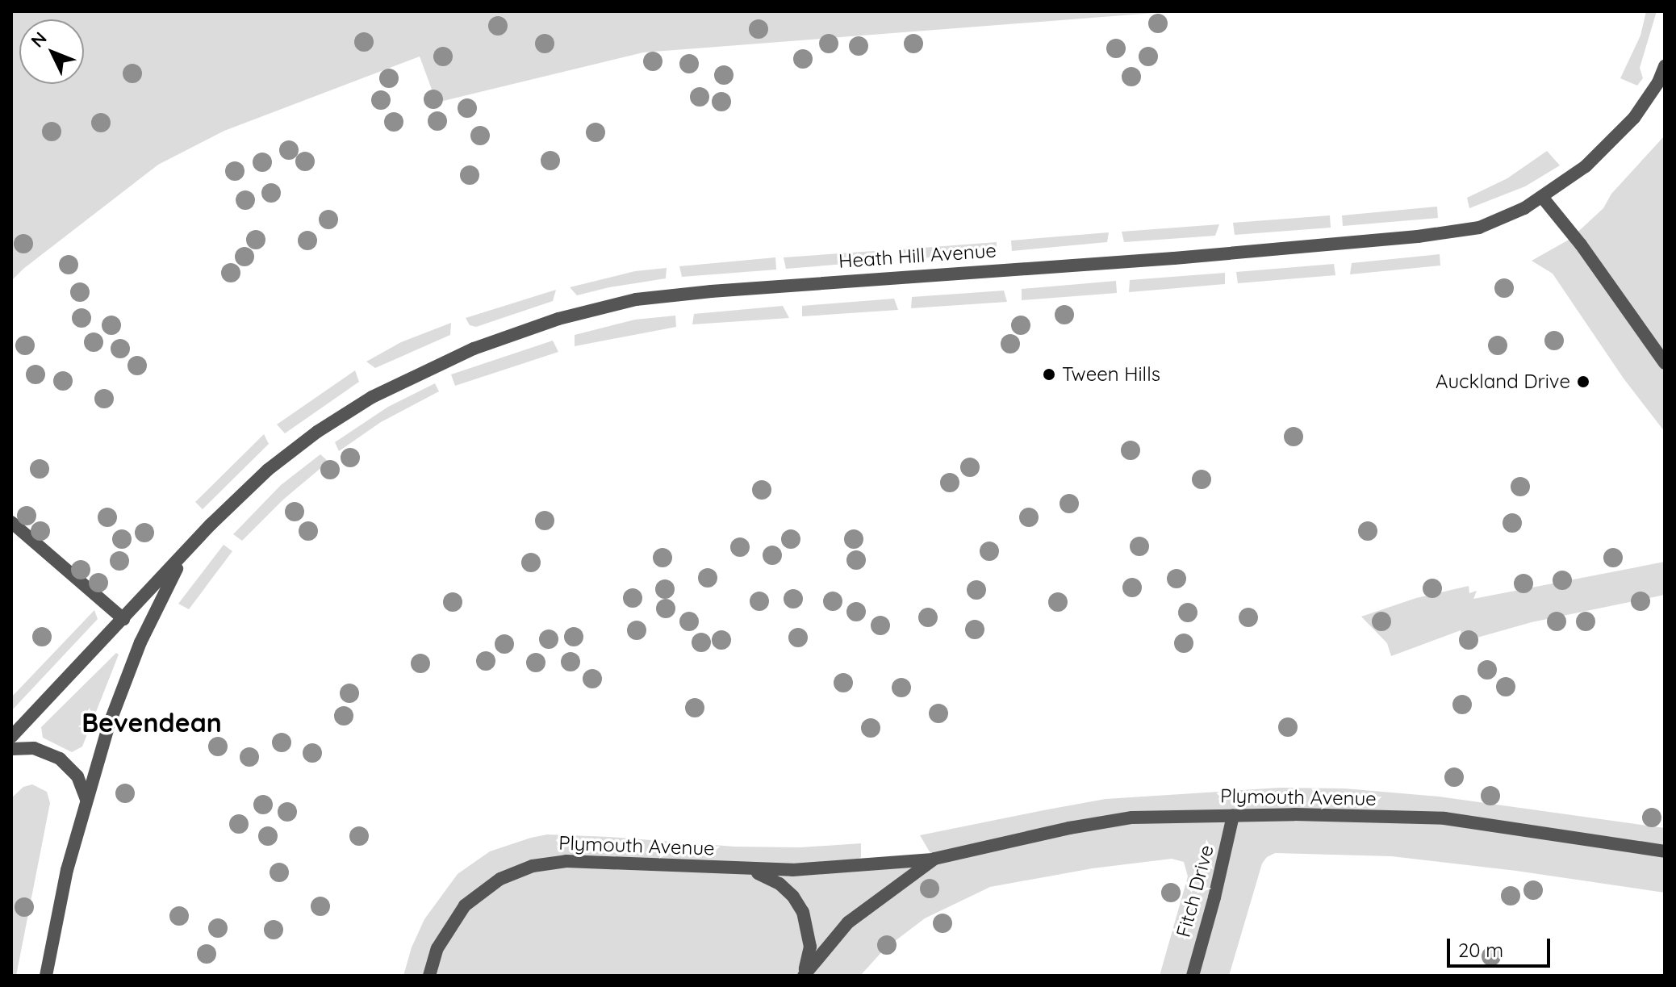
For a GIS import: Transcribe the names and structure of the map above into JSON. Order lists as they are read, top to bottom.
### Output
{
  "streets": {
    "street": ["Heath Hill Avenue", "Plymouth Avenue", "Fitch Drive"]
  },
  "crossings": [
    ["Plymouth Avenue", "Fitch Drive"]
  ],
  "districts": ["Bevendean"],
  "places": ["Tween Hills", "Auckland Drive"],
  "scale_bar": "20 m",
  "north": "top left"
}
